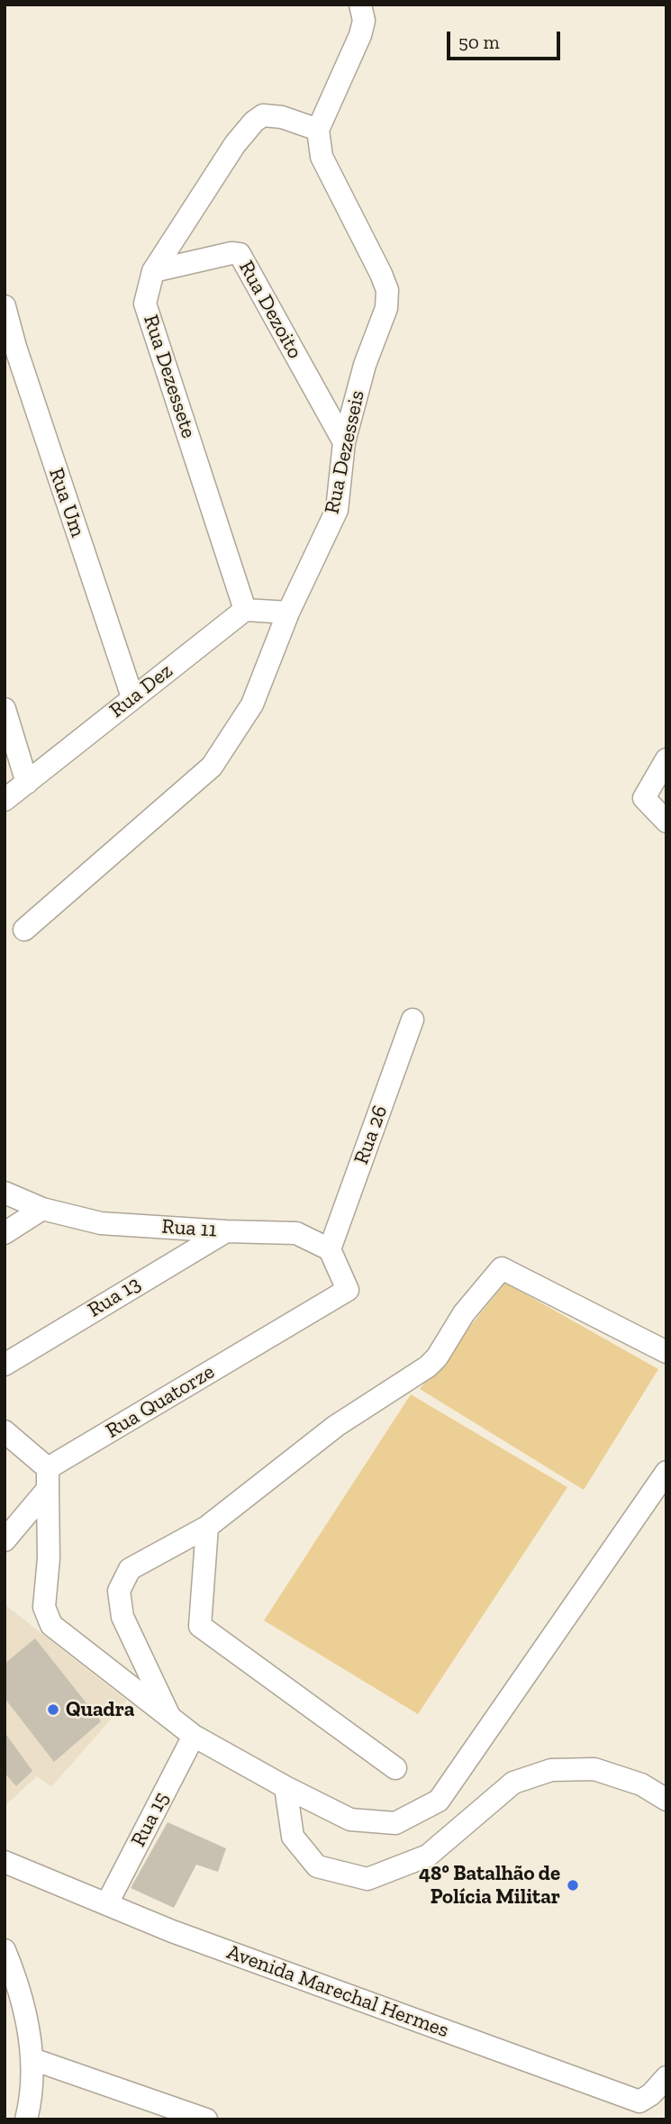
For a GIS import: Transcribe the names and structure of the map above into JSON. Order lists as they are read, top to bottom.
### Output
{
  "streets": {
    "street": [
      "Rua Dezoito",
      "Rua Dezessete",
      "Rua Dezesseis",
      "Rua Um",
      "Rua Dez",
      "Rua 26",
      "Rua 11",
      "Rua 13",
      "Rua Quatorze",
      "Rua 15",
      "Avenida Marechal Hermes"
    ]
  },
  "crossings": [
    ["Rua Dezoito", "Rua Dezessete"],
    ["Rua Dezoito", "Rua Dezesseis"],
    ["Rua Dezessete", "Rua Dezesseis"],
    ["Rua Dezessete", "Rua Dez"],
    ["Rua Um", "Rua Dez"],
    ["Rua 26", "Rua 11"],
    ["Rua 26", "Rua Quatorze"],
    ["Rua 11", "Rua 13"],
    ["Rua 11", "Rua Quatorze"],
    ["Rua 15", "Avenida Marechal Hermes"]
  ],
  "places": ["Quadra", "48° Batalhão de Polícia Militar"],
  "scale_bar": "50 m"
}
